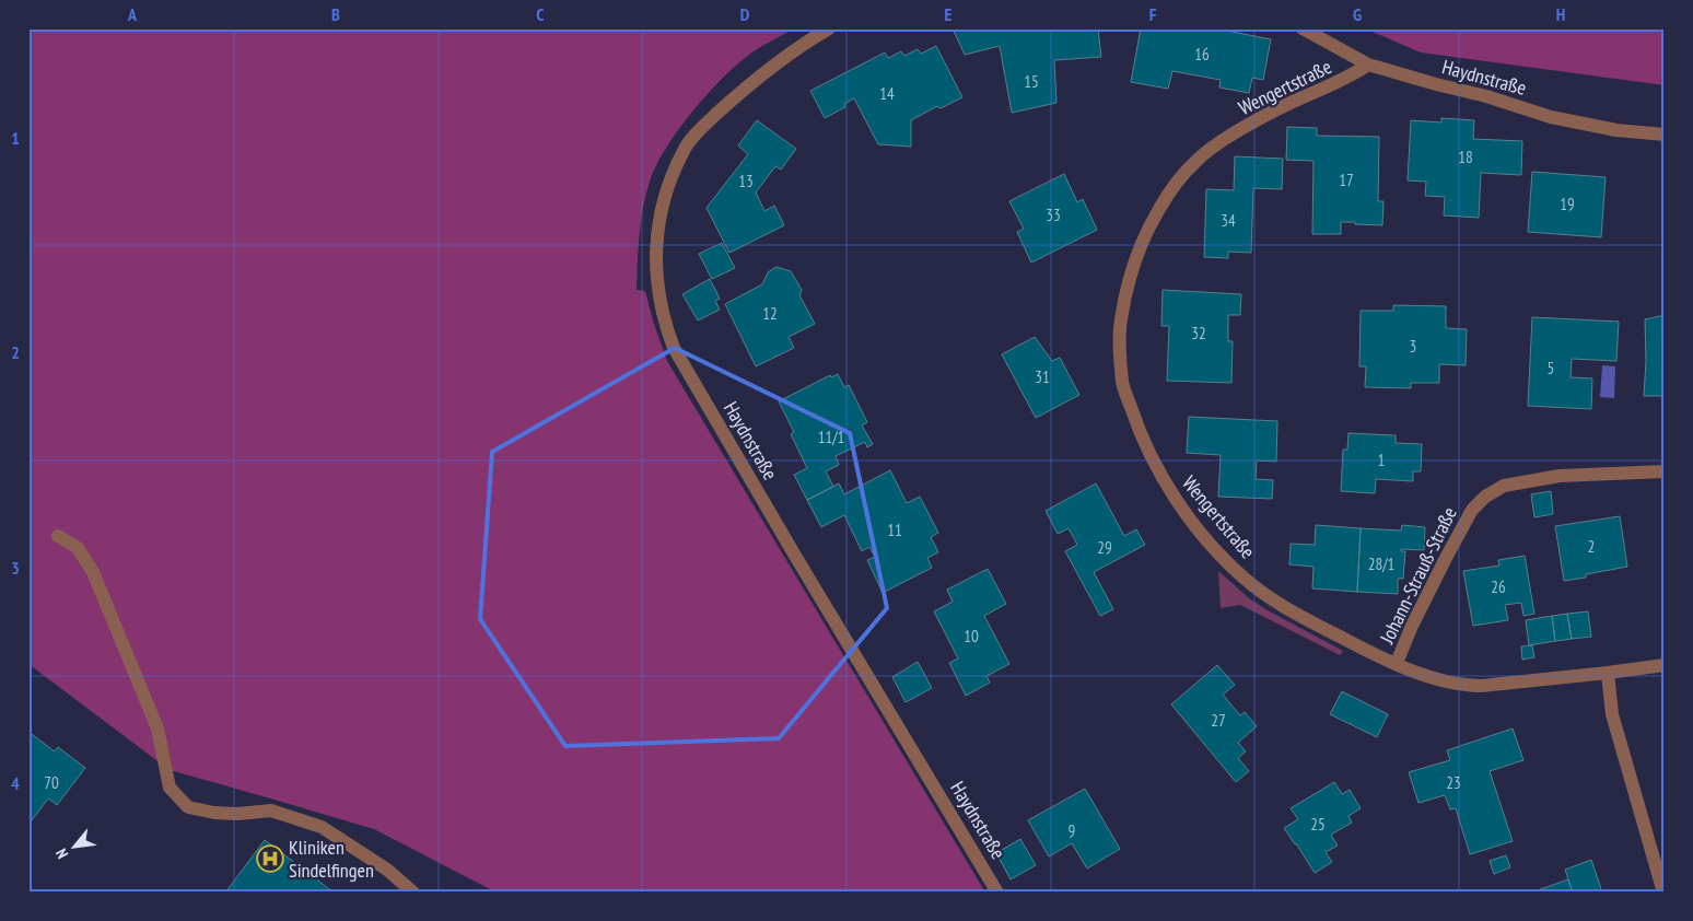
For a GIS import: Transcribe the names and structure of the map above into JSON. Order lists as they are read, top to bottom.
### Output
{
  "streets": {
    "street": ["Haydnstraße", "Wengertstraße", "Johann-Strauß-Straße"]
  },
  "crossings": [
    ["Haydnstraße", "Wengertstraße"],
    ["Wengertstraße", "Johann-Strauß-Straße"]
  ],
  "places": {
    "hospital": ["Kliniken Sindelfingen"]
  },
  "house_numbers": [
    "16",
    "15",
    "14",
    "18",
    "17",
    "13",
    "19",
    "33",
    "34",
    "12",
    "32",
    "3",
    "5",
    "31",
    "11/1",
    "1",
    "11",
    "2",
    "29",
    "28/1",
    "26",
    "10",
    "27",
    "70",
    "23",
    "25",
    "9"
  ],
  "north": "bottom left",
  "grid": {
    "columns": [
      "A",
      "B",
      "C",
      "D",
      "E",
      "F",
      "G",
      "H"
    ],
    "rows": [
      "1",
      "2",
      "3",
      "4"
    ]
  }
}
